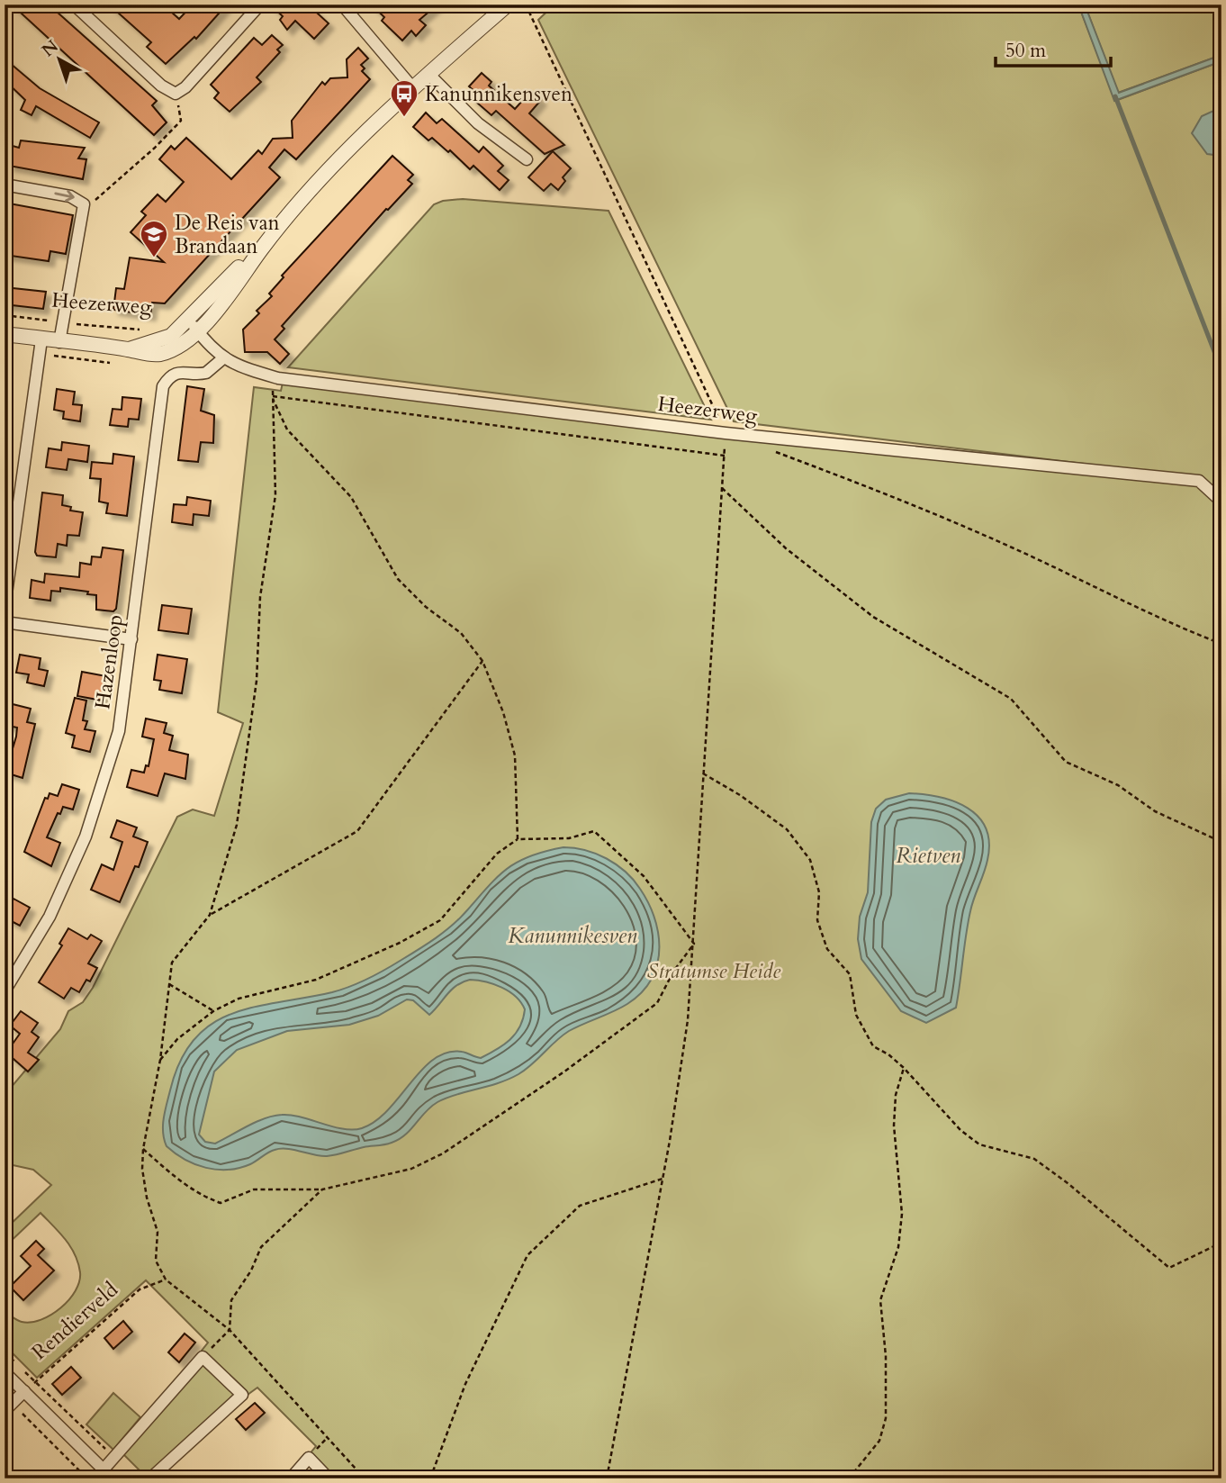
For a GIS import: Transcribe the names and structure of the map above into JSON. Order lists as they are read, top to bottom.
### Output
{
  "streets": {
    "street": ["Heezerweg", "Hazenloop"],
    "path": ["Rendierveld"]
  },
  "crossings": [
    ["Heezerweg", "Hazenloop"]
  ],
  "water": ["Rietven", "Kanunnikesven"],
  "parks": ["Stratumse Heide"],
  "places": {
    "bus stop": ["Kanunnikensven"],
    "school or university": ["De Reis van Brandaan"]
  },
  "scale_bar": "50 m",
  "north": "top left"
}
